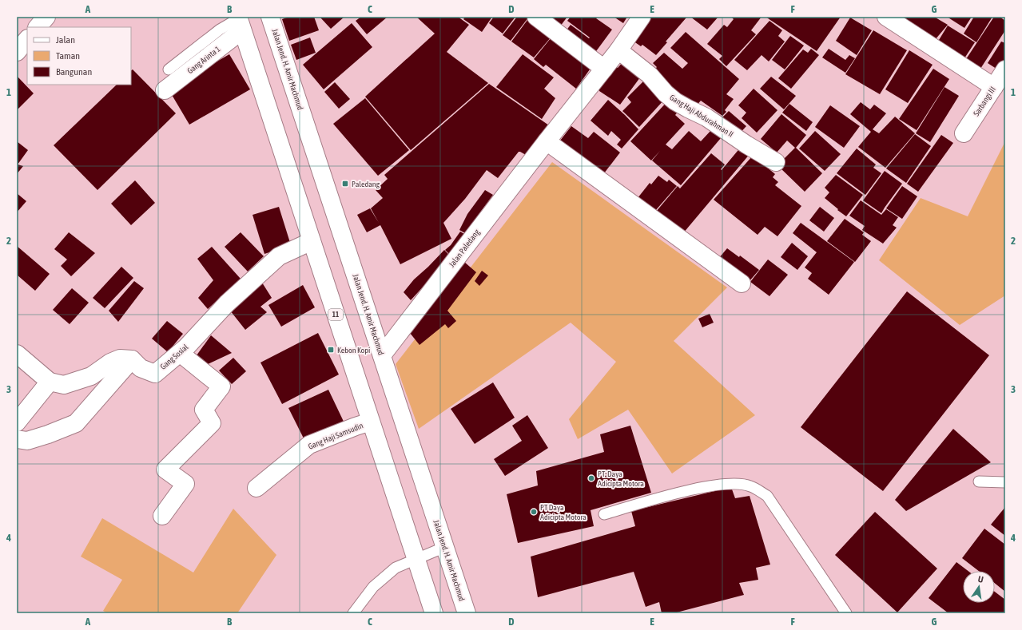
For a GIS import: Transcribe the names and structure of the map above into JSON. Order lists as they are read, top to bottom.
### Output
{
  "streets": {
    "main road": [
      "Gang Arinta 1",
      "Jalan Jend. H. Amir Machmud",
      "Sarbangi III",
      "Gang Haji Abdurahman II",
      "Jalan Paledang",
      "11",
      "Gang Sosial",
      "Gang Haji Samsudin"
    ]
  },
  "crossings": [
    ["Gang Arinta 1", "11"],
    ["Jalan Jend. H. Amir Machmud", "Jalan Paledang"],
    ["Gang Haji Abdurahman II", "Jalan Paledang"],
    ["11", "Gang Sosial"],
    ["11", "Gang Haji Samsudin"]
  ],
  "places": {
    "transit": ["Paledang", "Kebon Kopi"],
    "other": ["PT. Daya Adicipta Motora", "PT Daya Adicipta Motora"]
  },
  "legend": ["Jalan", "Taman", "Bangunan"],
  "north": "top",
  "grid": {
    "columns": [
      "A",
      "B",
      "C",
      "D",
      "E",
      "F",
      "G"
    ],
    "rows": [
      "1",
      "2",
      "3",
      "4"
    ]
  }
}
